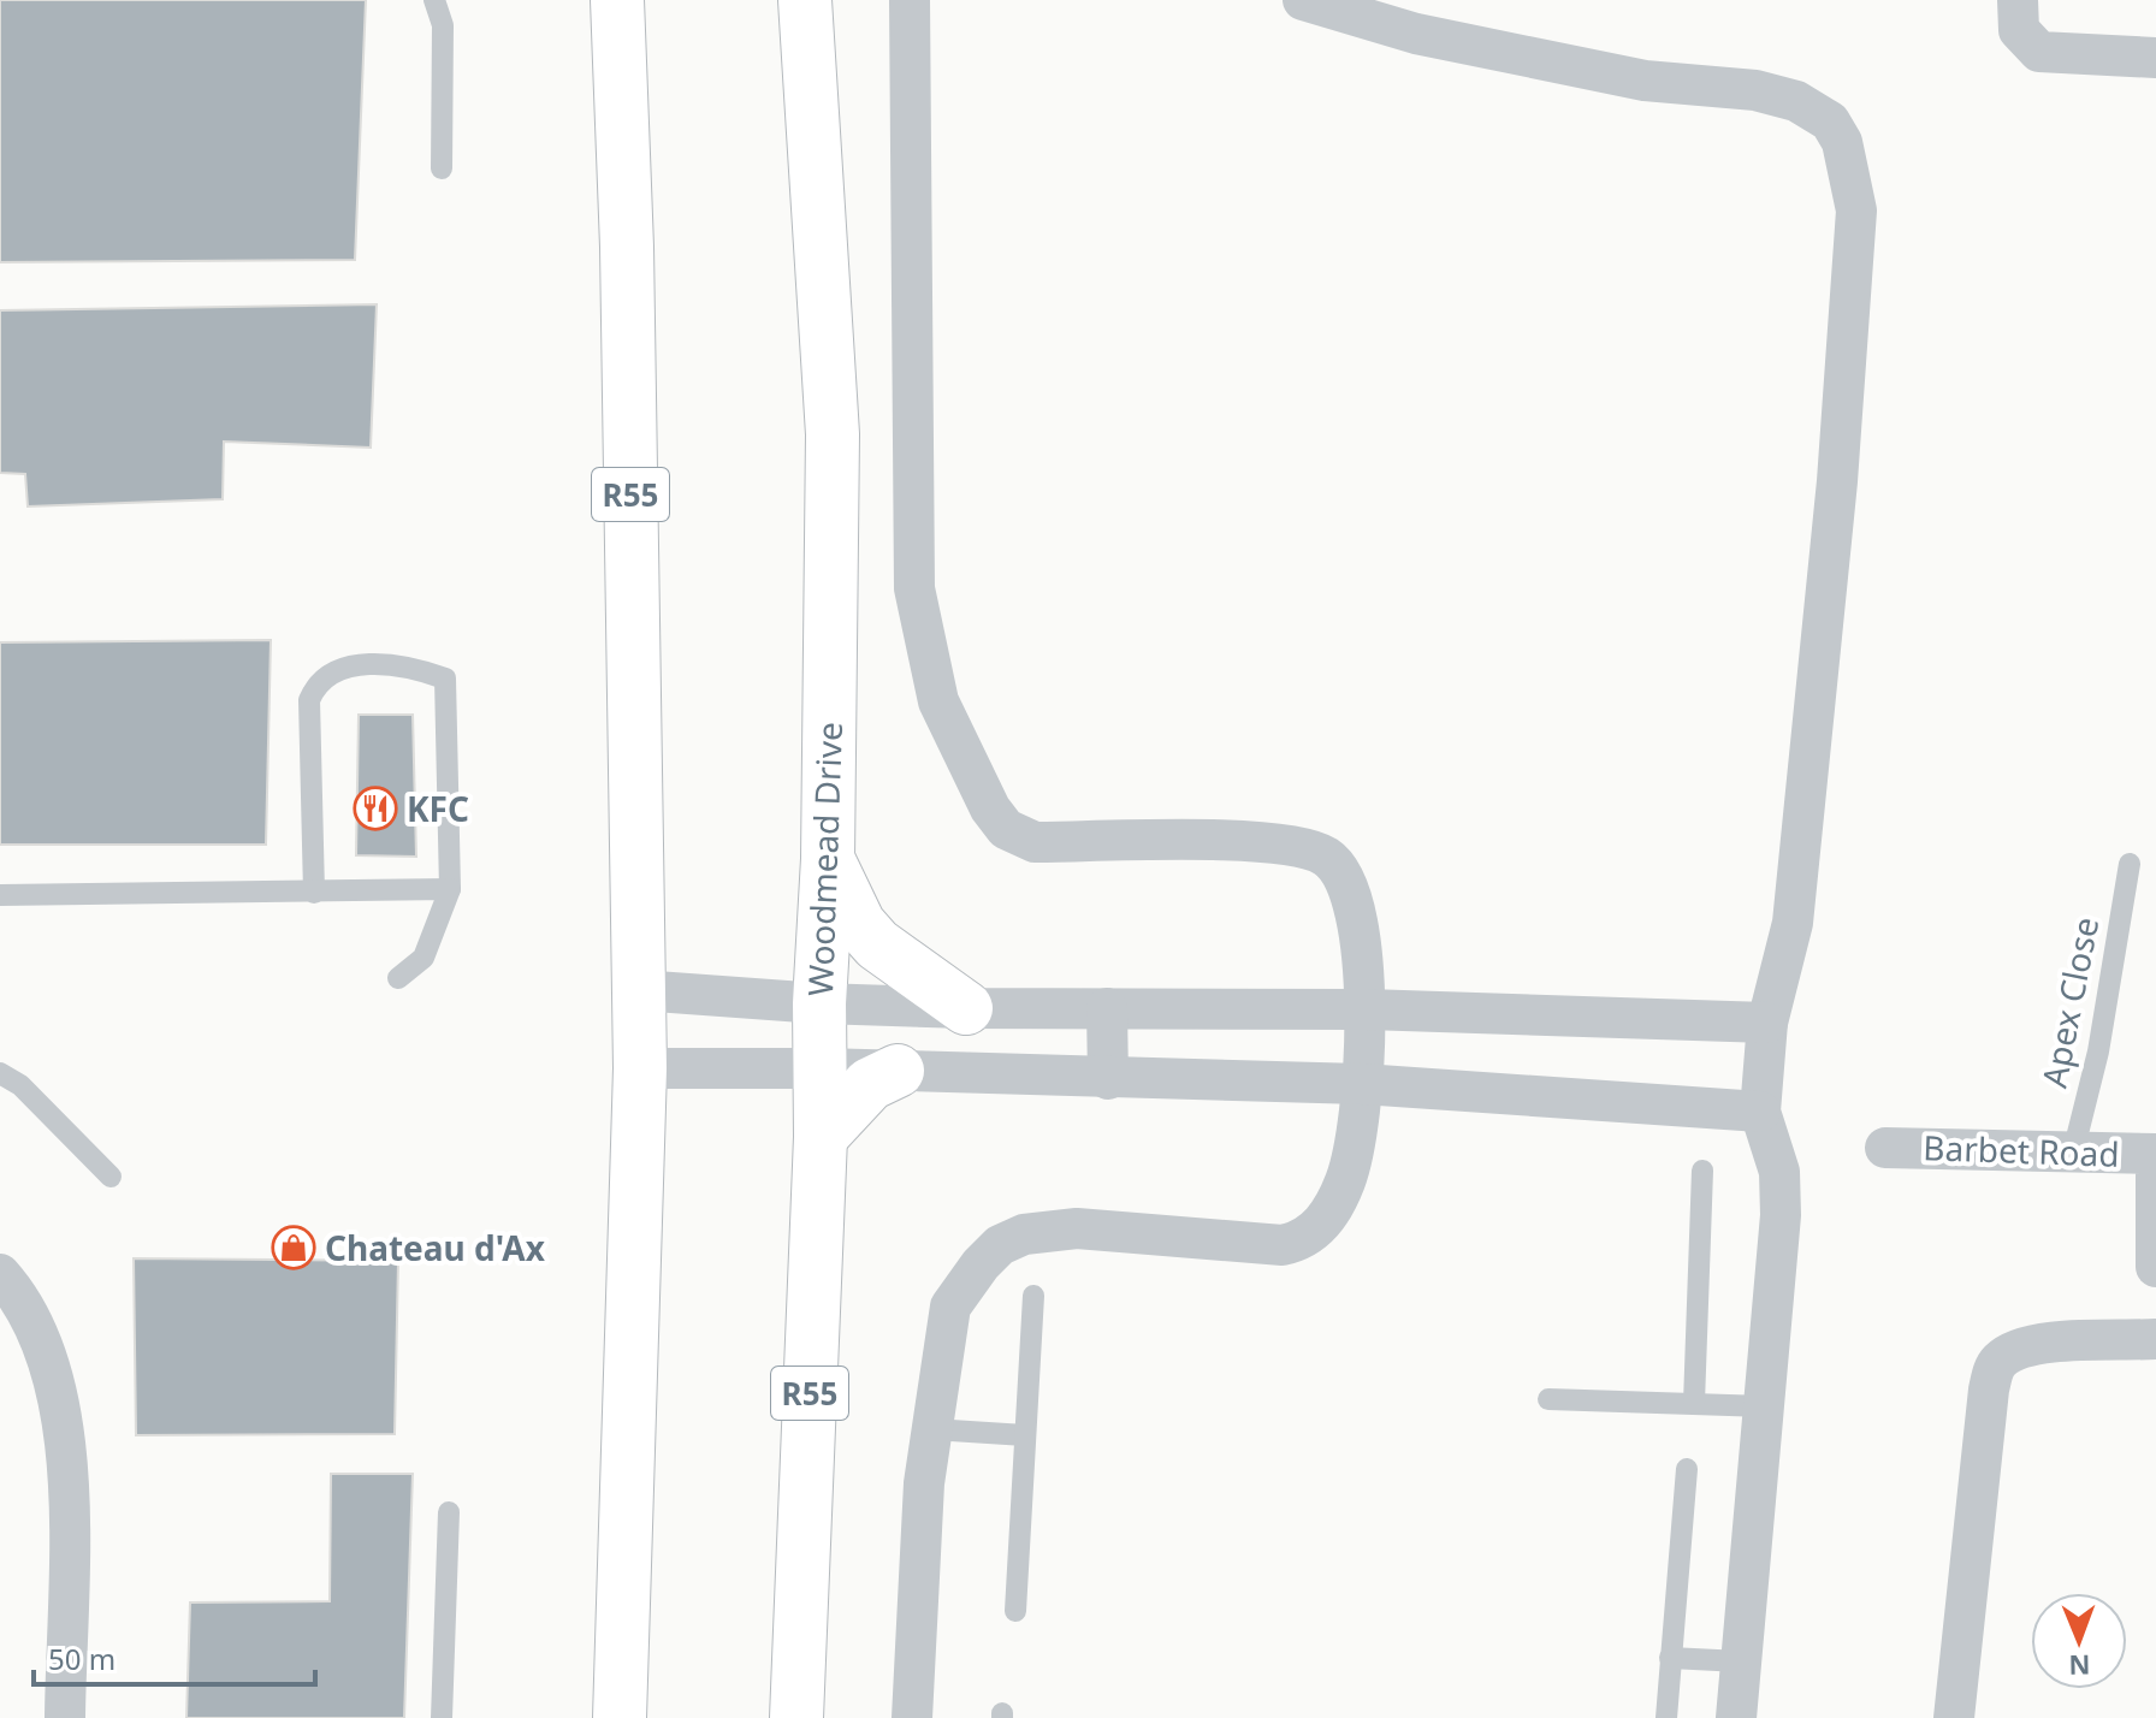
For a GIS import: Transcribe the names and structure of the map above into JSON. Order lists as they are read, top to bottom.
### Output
{
  "streets": {
    "main road": ["R55", "Woodmead Drive"],
    "street": ["Barbet Road"],
    "lane": ["Apex Close"]
  },
  "crossings": [
    ["Apex Close", "Barbet Road"]
  ],
  "places": {
    "restaurant": ["KFC"],
    "shop": ["Chateau d'Ax"]
  },
  "scale_bar": "50 m",
  "north": "bottom"
}
